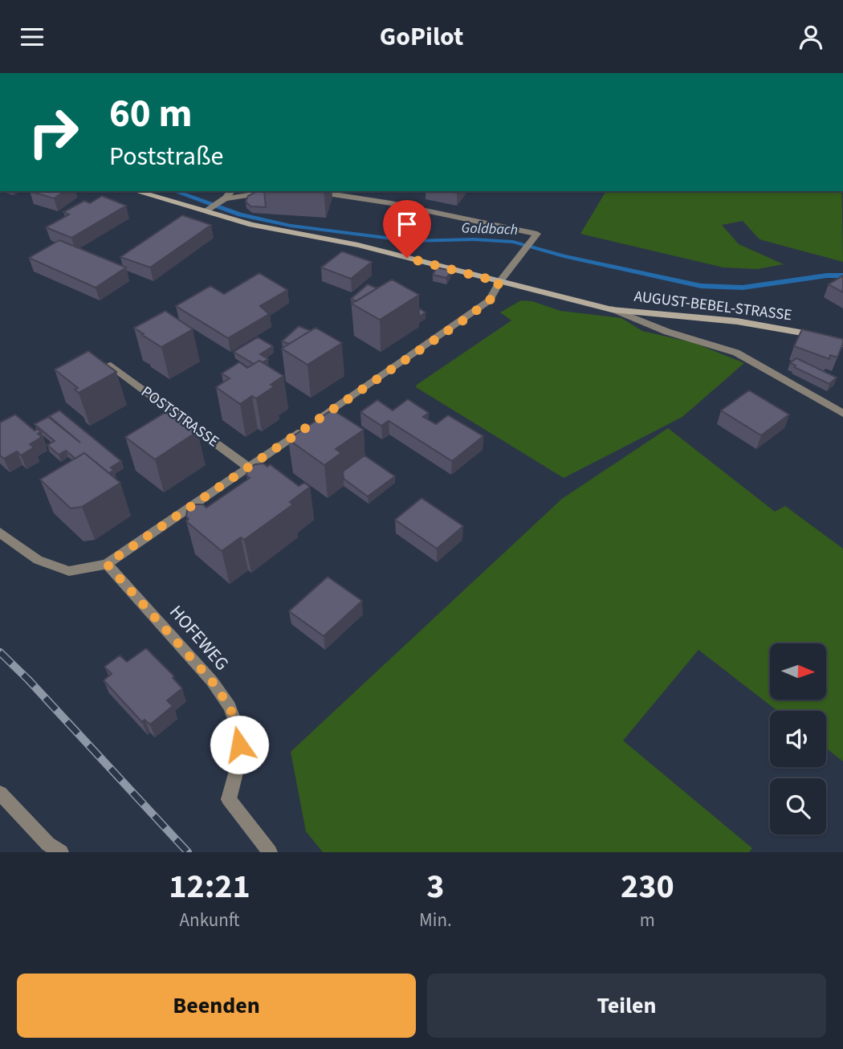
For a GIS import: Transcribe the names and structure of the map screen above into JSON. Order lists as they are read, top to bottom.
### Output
{
  "streets": {
    "street": ["AUGUST-BEBEL-STRASSE", "POSTSTRASSE", "HOFEWEG"]
  },
  "water": ["Goldbach"],
  "north": "right",
  "page": {
    "header": "GoPilot",
    "turn": ["60 m", "Poststraße"],
    "eta": [
      "12:21",
      "Ankunft",
      "3",
      "Min.",
      "230",
      "m"
    ],
    "buttons": ["Beenden", "Teilen"]
  }
}
